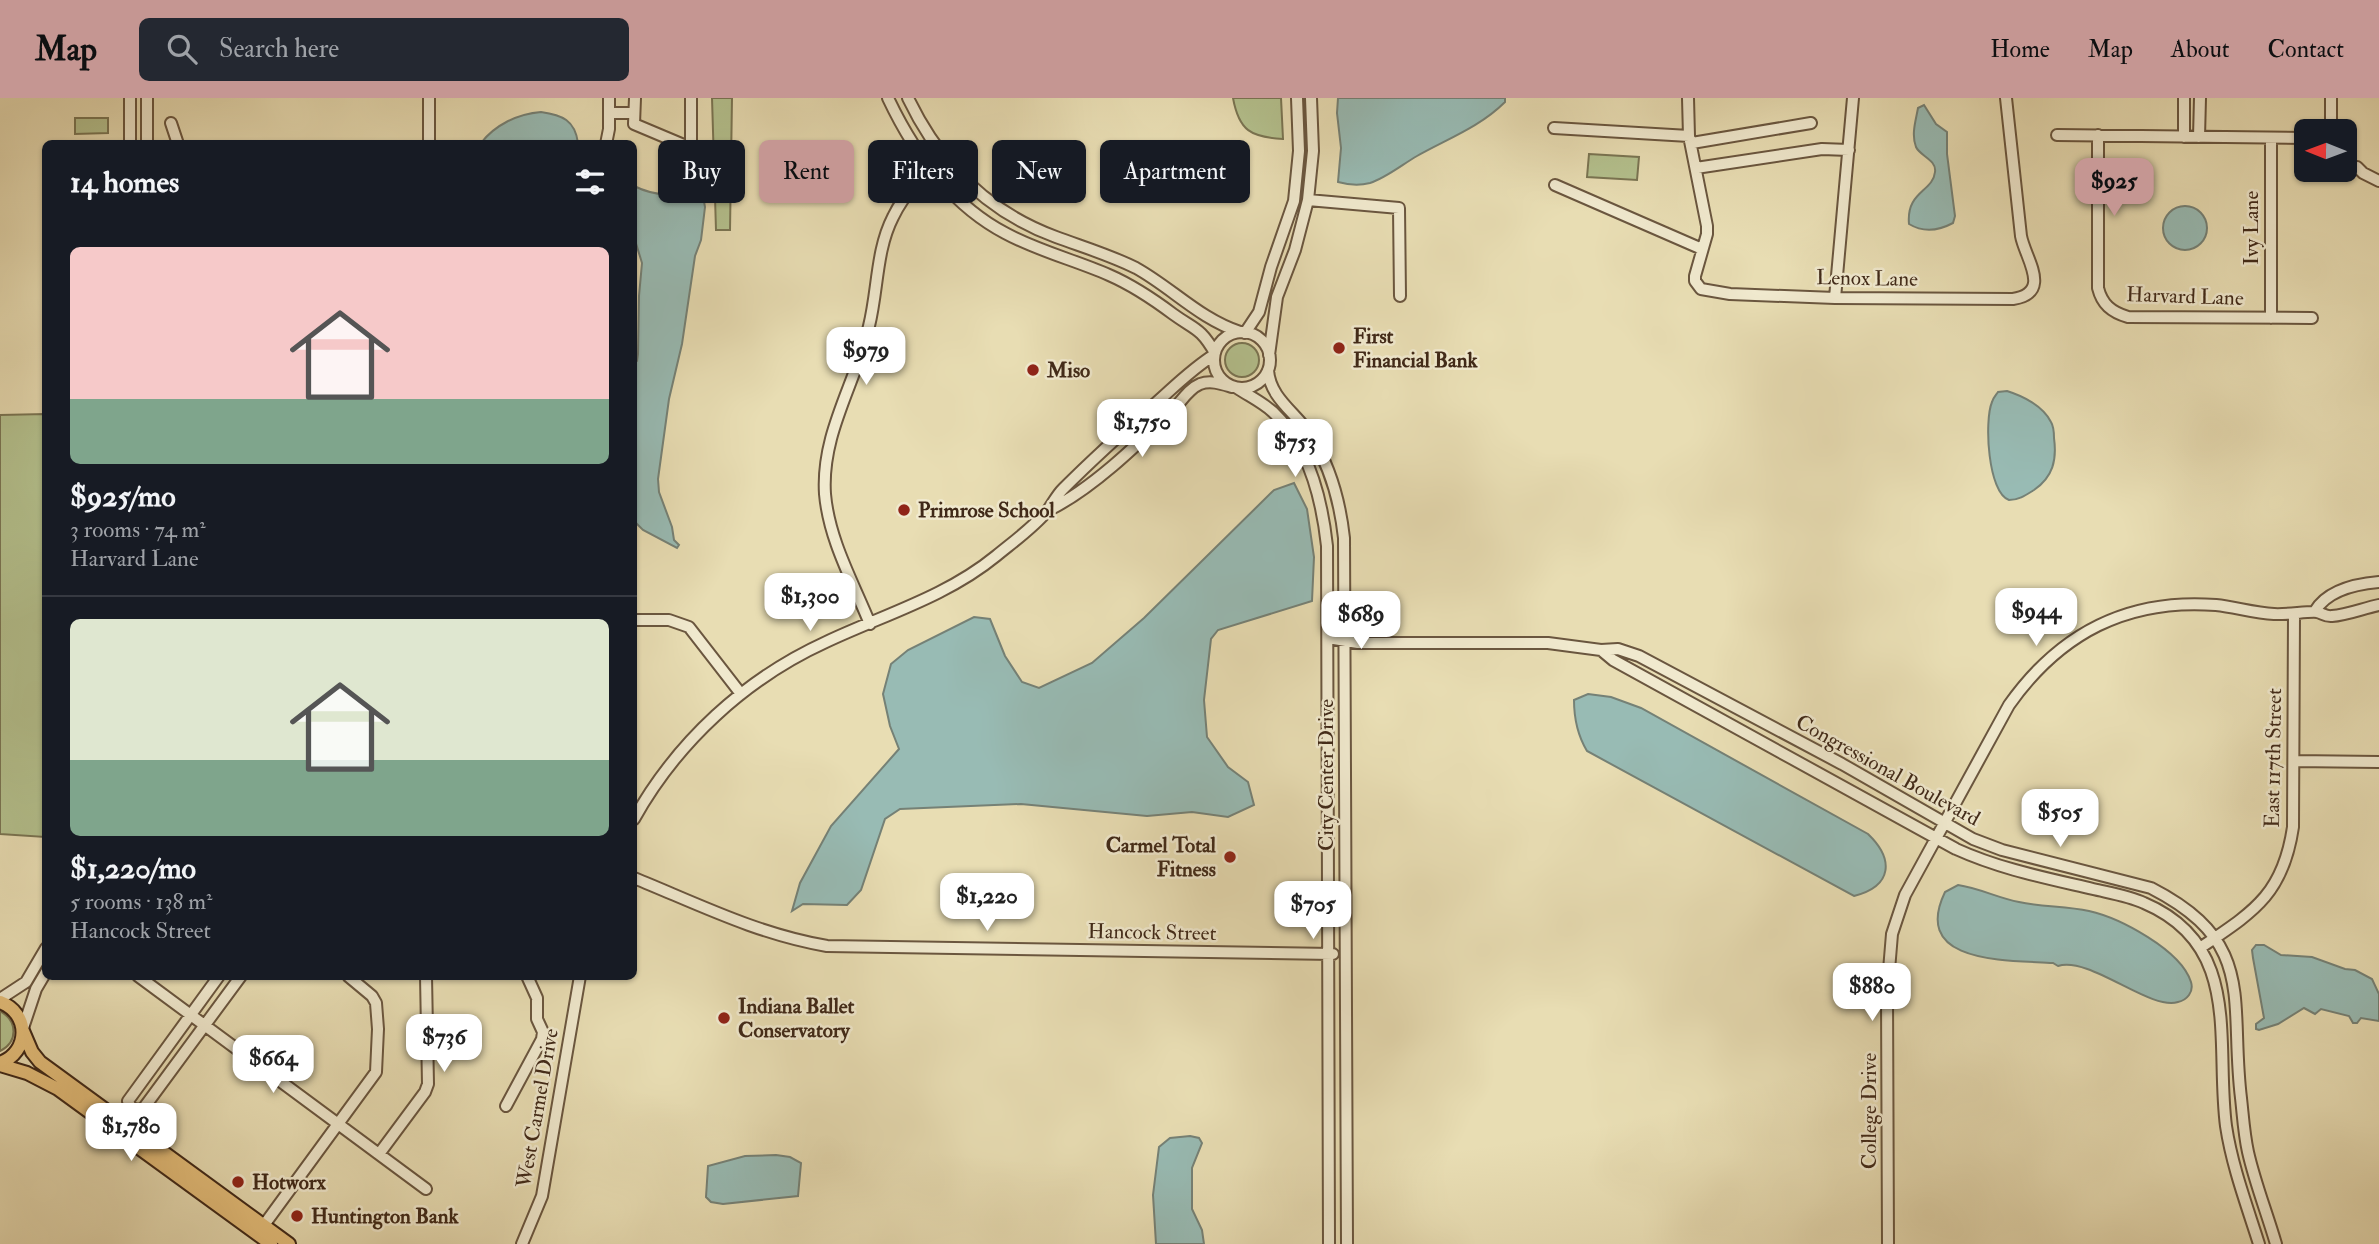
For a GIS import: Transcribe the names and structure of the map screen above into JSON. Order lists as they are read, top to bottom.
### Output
{
  "streets": {
    "street": [
      "Ivy Lane",
      "Lenox Lane",
      "Harvard Lane",
      "East 117th Street",
      "Congressional Boulevard",
      "City Center Drive",
      "Hancock Street",
      "West Carmel Drive",
      "College Drive"
    ]
  },
  "crossings": [
    ["Ivy Lane", "Harvard Lane"],
    ["East 117th Street", "Congressional Boulevard"],
    ["East 117th Street", "College Drive"],
    ["Congressional Boulevard", "City Center Drive"],
    ["Congressional Boulevard", "College Drive"],
    ["City Center Drive", "Hancock Street"]
  ],
  "places": [
    "First Financial Bank",
    "Miso",
    "Primrose School",
    "Carmel Total Fitness",
    "Indiana Ballet Conservatory",
    "Hotworx",
    "Huntington Bank"
  ],
  "north": "left",
  "page": {
    "header": "Map",
    "search": "Search here",
    "nav": [
      "Home",
      "Map",
      "About",
      "Contact"
    ],
    "chip": [
      "Buy",
      "Rent",
      "Filters",
      "New",
      "Apartment"
    ],
    "heading": "14 homes",
    "price": [
      "$925",
      "$979",
      "$1,750",
      "$753",
      "$1,300",
      "$944",
      "$689",
      "$505",
      "$1,220",
      "$705",
      "$880",
      "$736",
      "$664",
      "$1,780"
    ],
    "list": [
      {
        "name": "$925/mo",
        "note": "3 rooms · 74 m² · Harvard Lane"
      },
      {
        "name": "$1,220/mo",
        "note": "5 rooms · 138 m² · Hancock Street"
      }
    ]
  }
}
